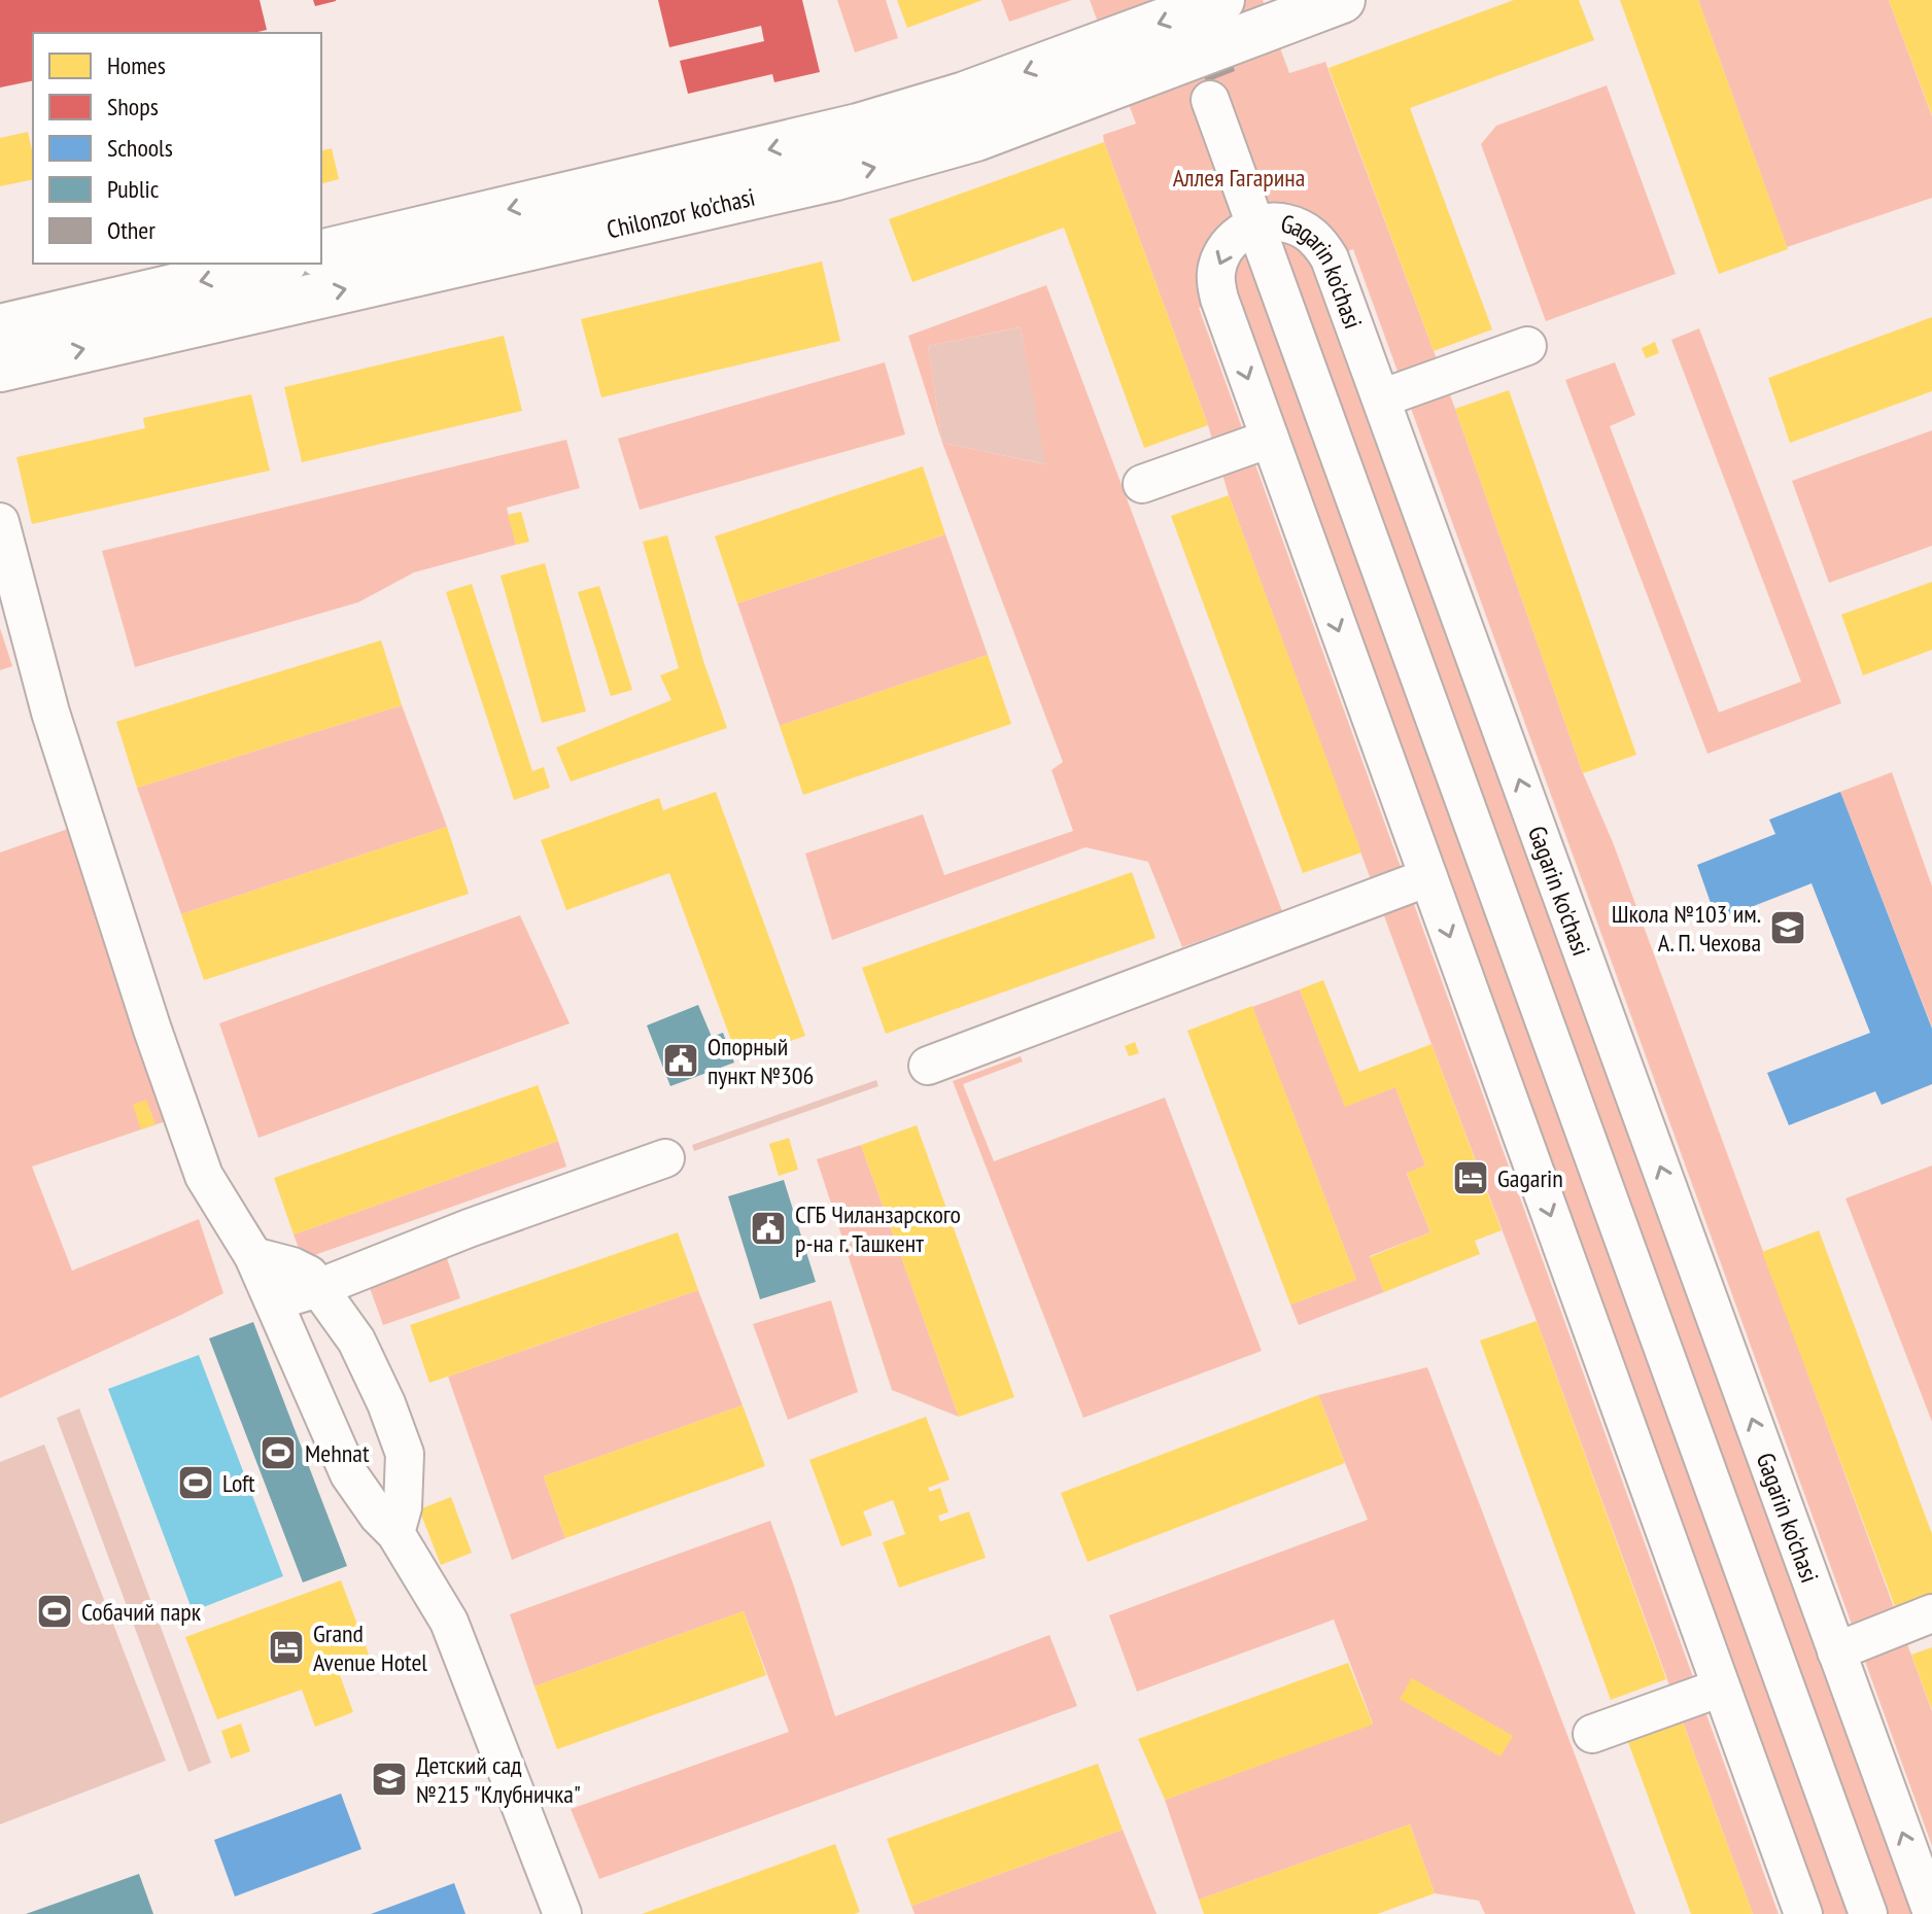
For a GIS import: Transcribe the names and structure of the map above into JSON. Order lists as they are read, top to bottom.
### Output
{
  "streets": {
    "main road": ["Chilonzor ko'chasi"],
    "street": ["Gagarin ko'chasi"]
  },
  "parks": ["Аллея Гагарина"],
  "places": {
    "school or university": ["Школа №103 им. А. П. Чехова", "Детский сад №215 \"Клубничка\""],
    "public building": ["Опорный пункт №306", "СГБ Чиланзарского р-на г. Ташкент"],
    "hotel": ["Gagarin", "Grand Avenue Hotel"],
    "sports": ["Mehnat", "Loft", "Собачий парк"]
  },
  "legend": [
    "Homes",
    "Shops",
    "Schools",
    "Public",
    "Other"
  ]
}
